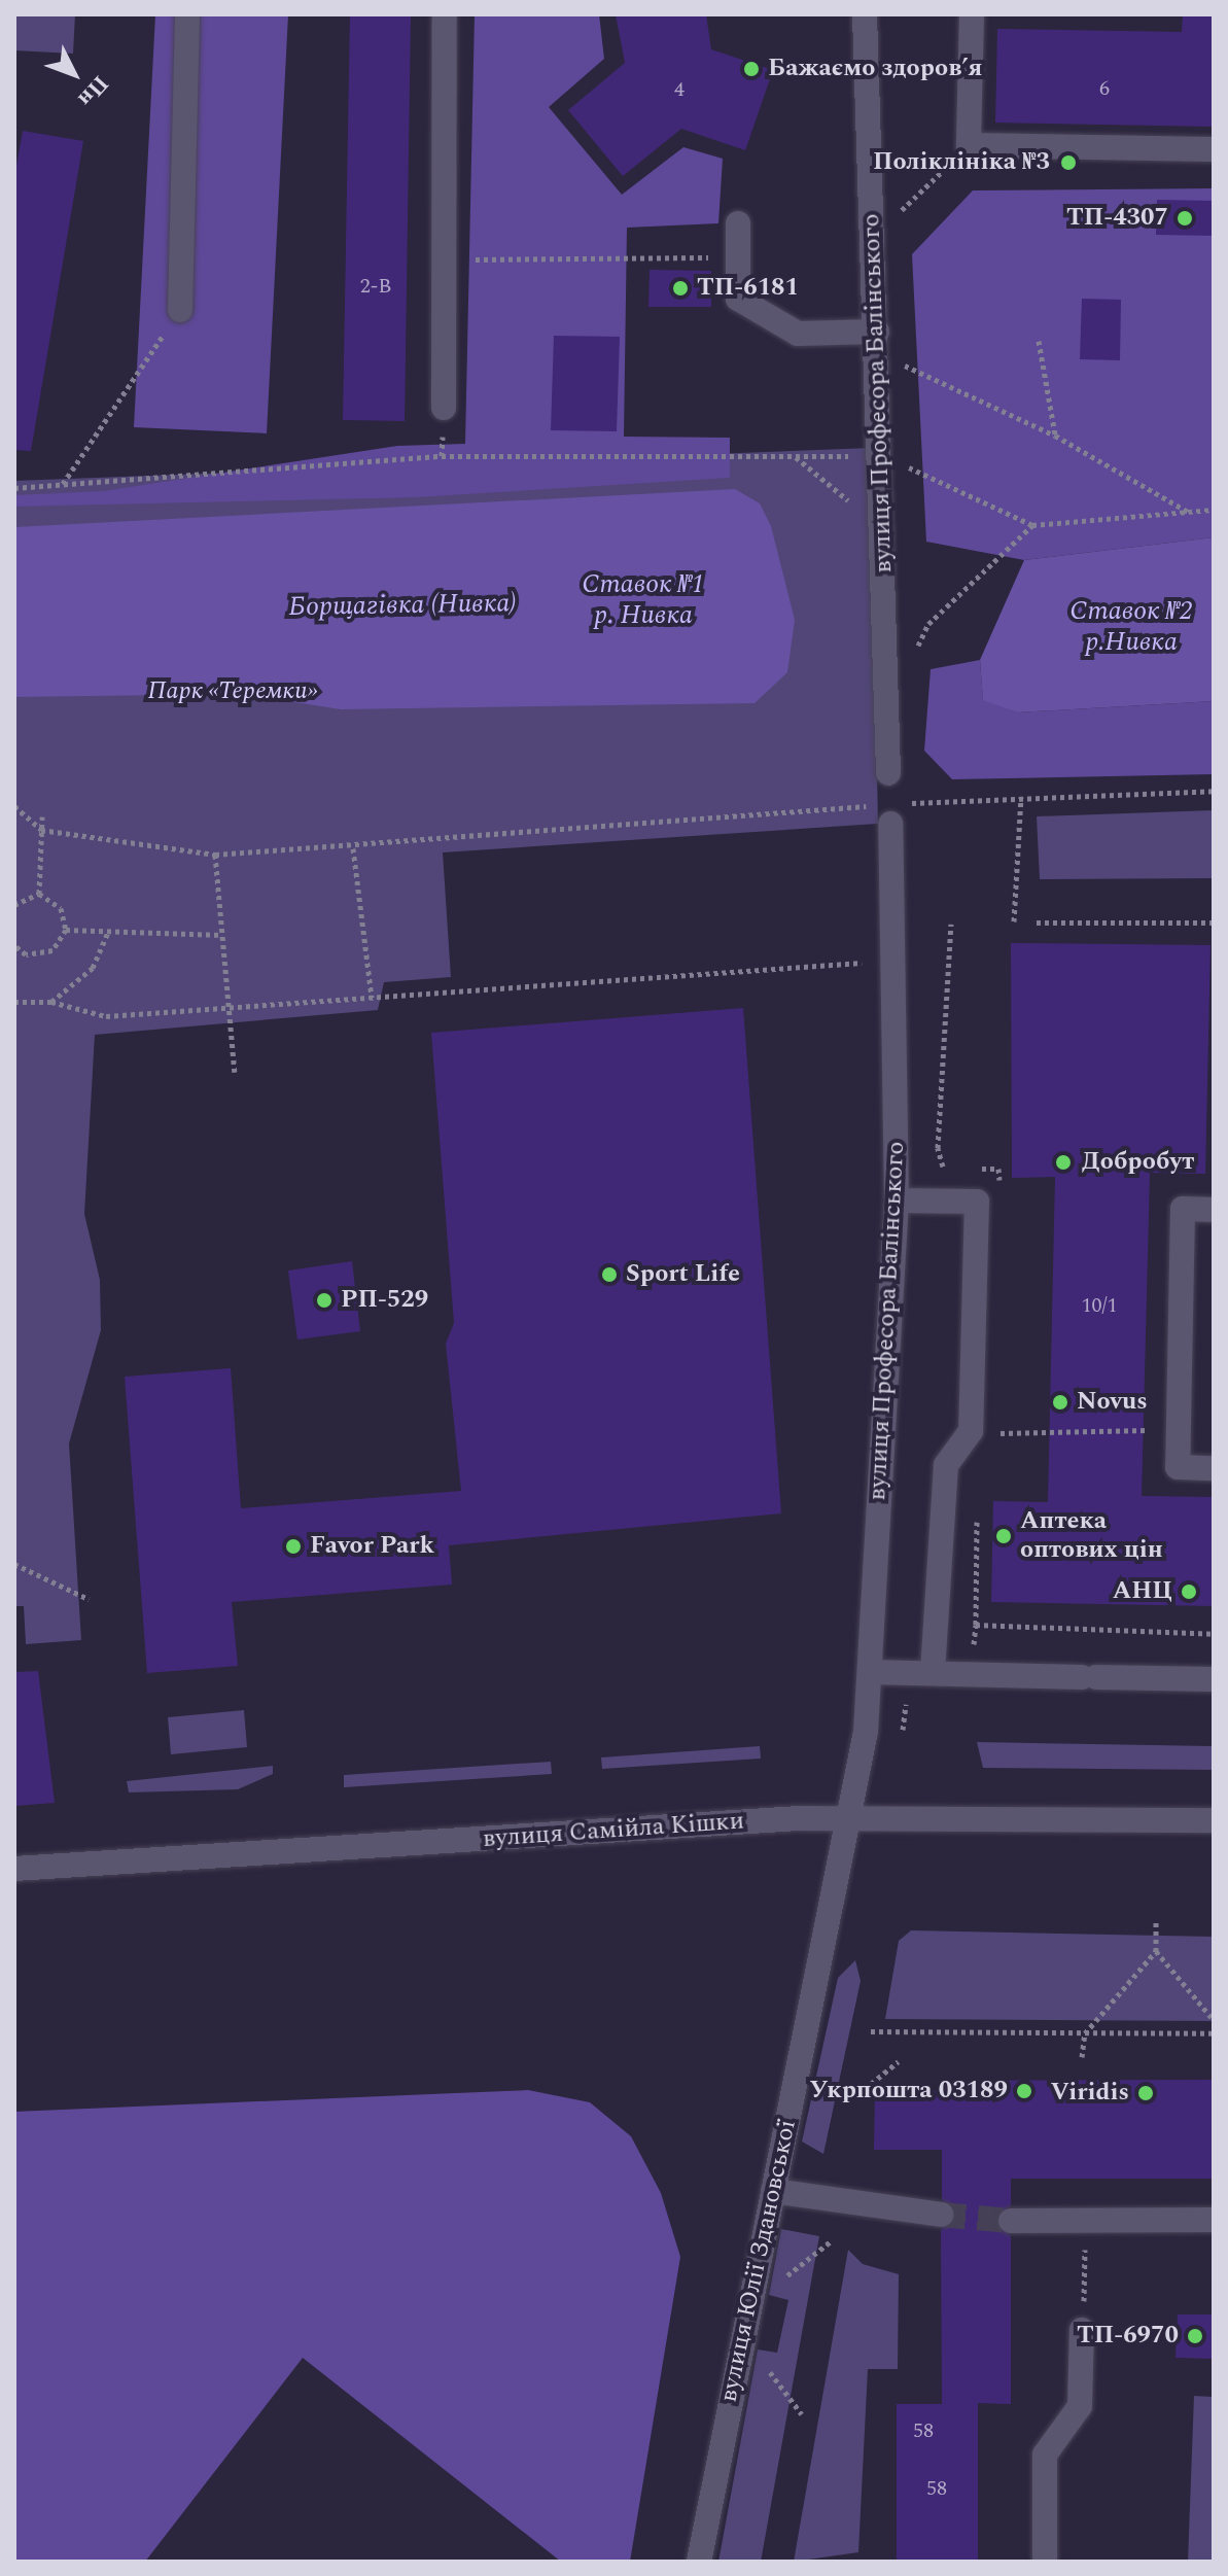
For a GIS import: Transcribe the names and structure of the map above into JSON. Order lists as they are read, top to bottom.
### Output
{
  "streets": {
    "street": ["вулиця Професора Балінського", "вулиця Самійла Кішки", "вулиця Юлії Здановської"]
  },
  "crossings": [
    ["вулиця Професора Балінського", "вулиця Самійла Кішки"],
    ["вулиця Професора Балінського", "вулиця Юлії Здановської"],
    ["вулиця Самійла Кішки", "вулиця Юлії Здановської"]
  ],
  "water": ["Ставок №1 р. Нивка", "Борщагівка (Нивка)", "Ставок №2 р.Нивка"],
  "parks": ["Парк «Теремки»"],
  "places": [
    "Бажаємо здоровʼя",
    "Поліклініка №3",
    "ТП-4307",
    "ТП-6181",
    "Добробут",
    "Sport Life",
    "РП-529",
    "Novus",
    "Аптека оптових цін",
    "Favor Park",
    "АНЦ",
    "Укрпошта 03189",
    "Viridis",
    "ТП-6970"
  ],
  "house_numbers": [
    "6",
    "4",
    "2-В",
    "10/1",
    "58",
    "58"
  ],
  "north": "bottom right"
}
